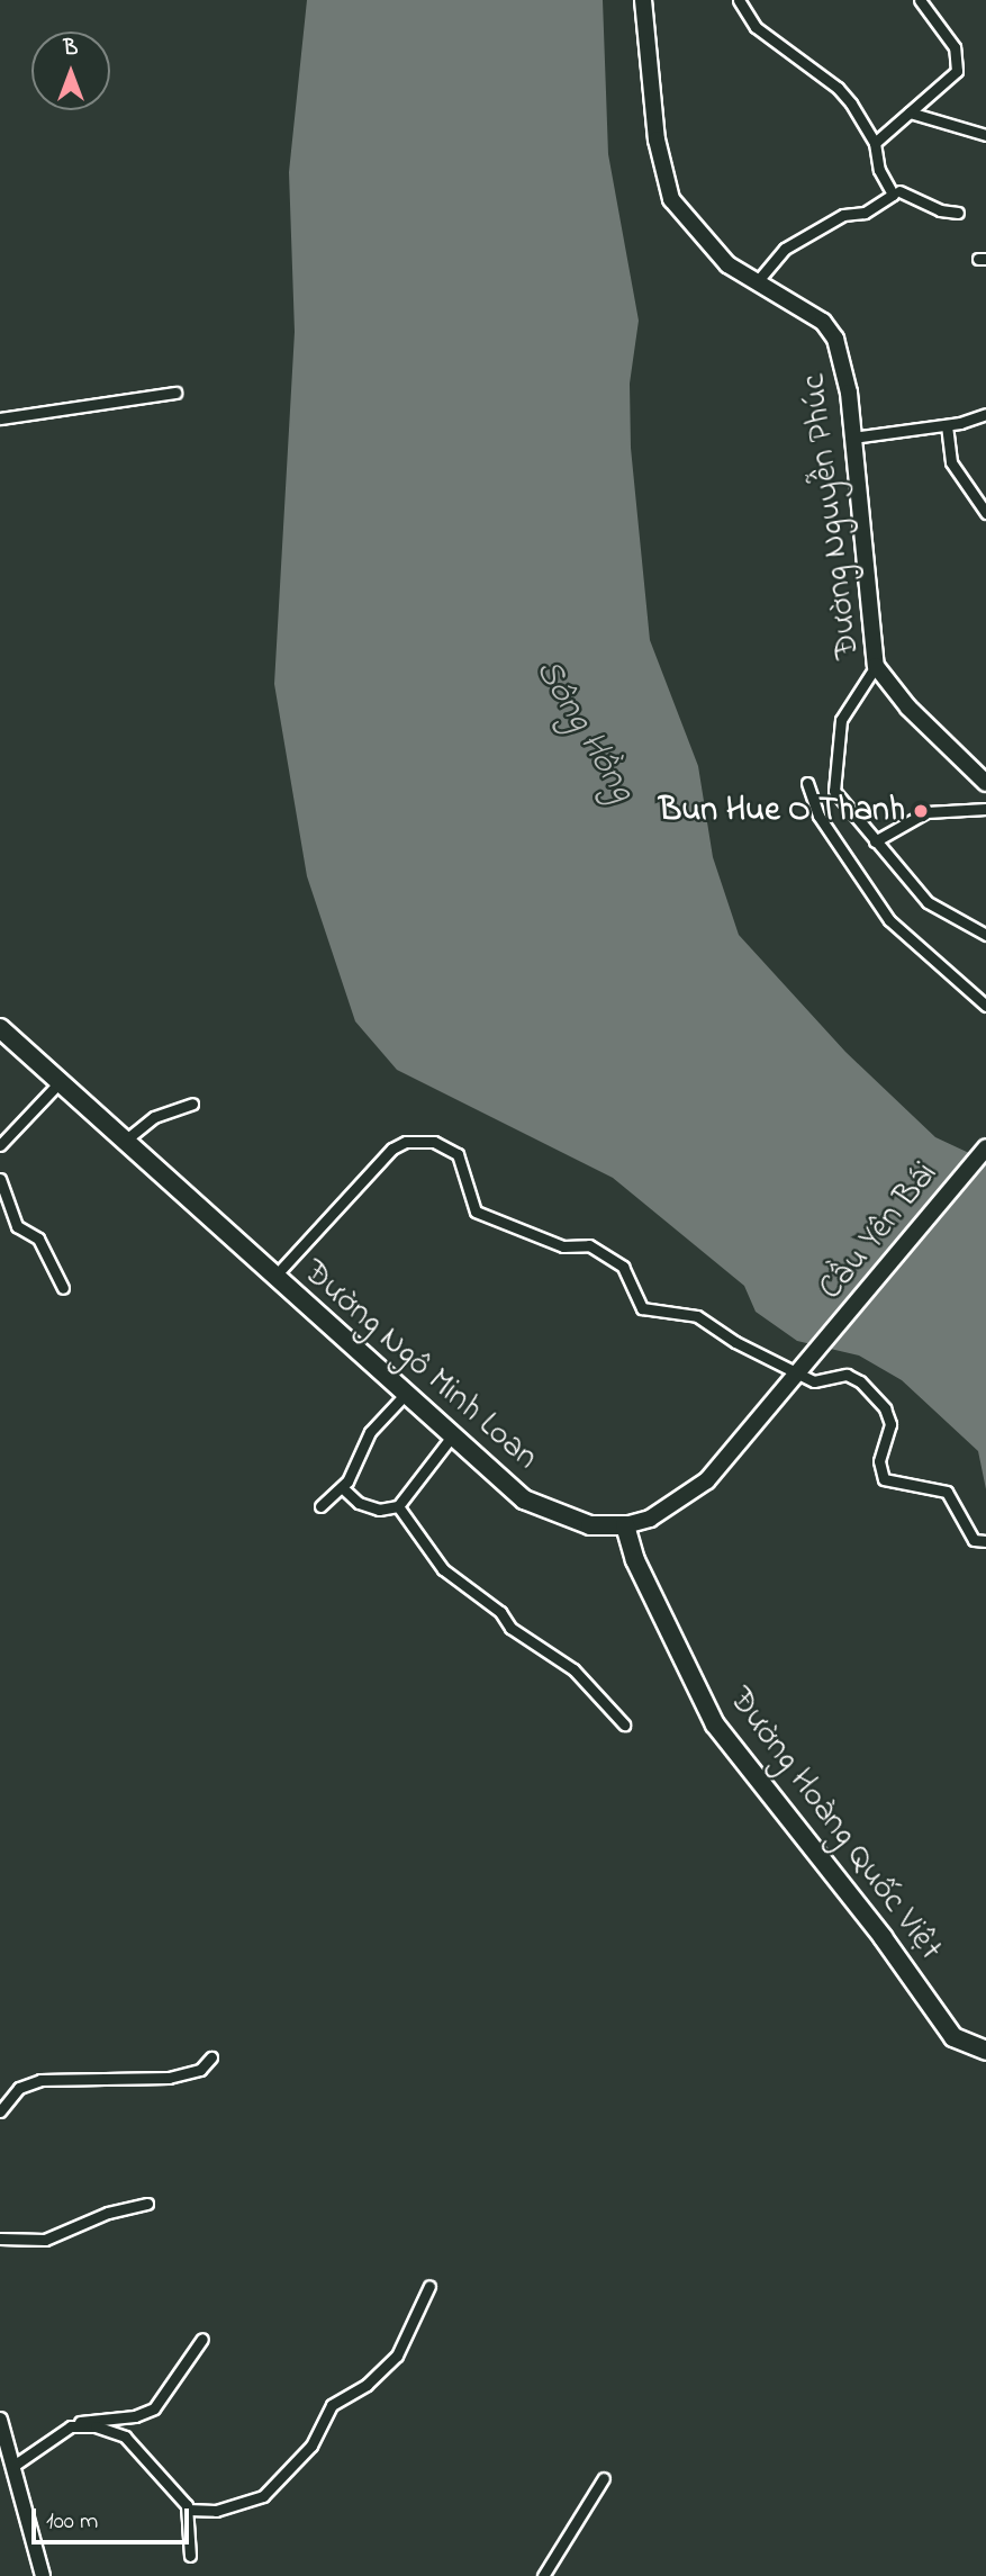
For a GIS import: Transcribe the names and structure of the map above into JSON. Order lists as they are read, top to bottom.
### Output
{
  "streets": {
    "highway": ["Đường Ngô Minh Loan", "Đường Hoàng Quốc Việt"],
    "main road": ["Đường Nguyễn Phúc", "Cầu Yên Bái"]
  },
  "crossings": [
    ["Cầu Yên Bái", "Đường Ngô Minh Loan"],
    ["Đường Ngô Minh Loan", "Đường Hoàng Quốc Việt"]
  ],
  "water": ["Sông Hồng"],
  "places": ["Bun Hue O Thanh"],
  "scale_bar": "100 m",
  "north": "top"
}
